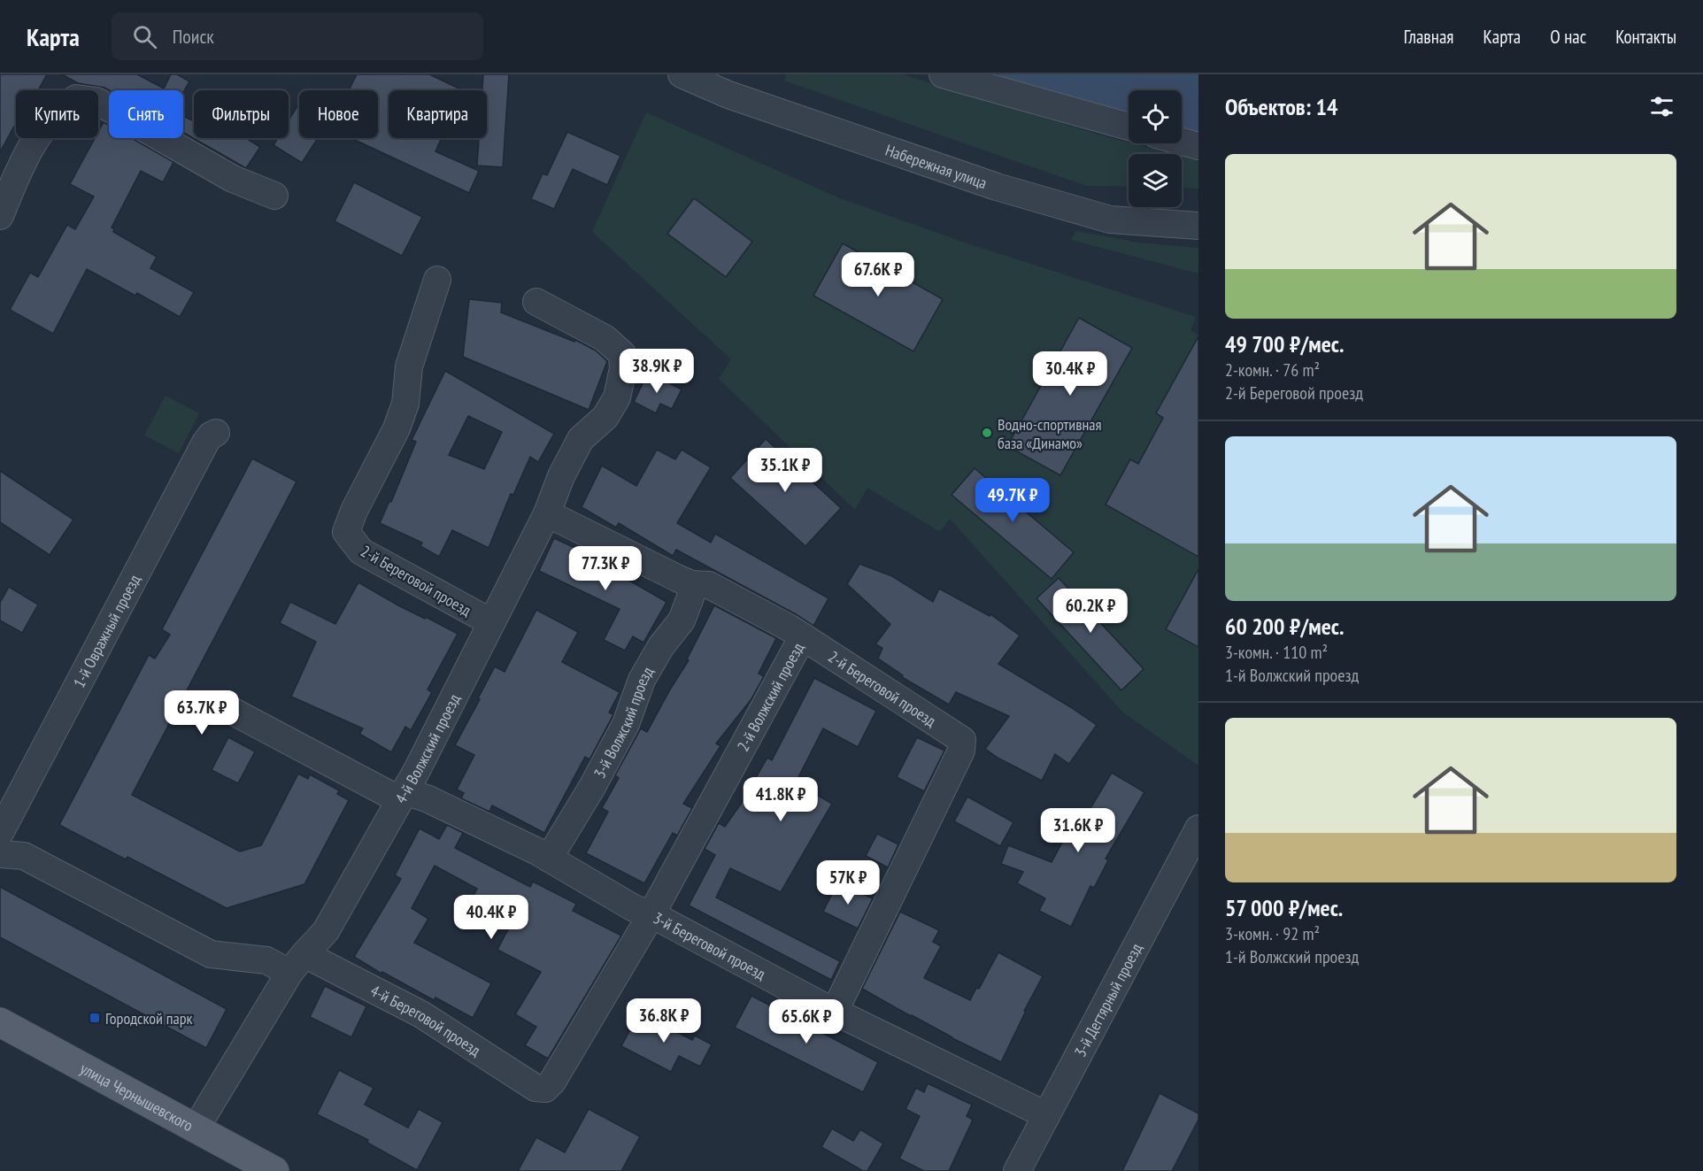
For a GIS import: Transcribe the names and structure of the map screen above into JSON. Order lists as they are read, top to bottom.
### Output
{
  "streets": {
    "main road": ["улица Чернышевского"],
    "street": [
      "Набережная улица",
      "2-й Береговой проезд",
      "1-й Овражный проезд",
      "2-й Волжский проезд",
      "3-й Волжский проезд",
      "4-й Волжский проезд",
      "3-й Береговой проезд",
      "3-й Дегтярный проезд",
      "4-й Береговой проезд"
    ]
  },
  "crossings": [
    ["2-й Береговой проезд", "2-й Волжский проезд"],
    ["2-й Береговой проезд", "3-й Волжский проезд"],
    ["2-й Береговой проезд", "4-й Волжский проезд"],
    ["2-й Береговой проезд", "3-й Береговой проезд"],
    ["2-й Волжский проезд", "3-й Береговой проезд"],
    ["2-й Волжский проезд", "4-й Береговой проезд"],
    ["3-й Волжский проезд", "3-й Береговой проезд"],
    ["4-й Волжский проезд", "3-й Береговой проезд"],
    ["4-й Волжский проезд", "4-й Береговой проезд"],
    ["4-й Волжский проезд", "улица Чернышевского"],
    ["3-й Береговой проезд", "3-й Дегтярный проезд"]
  ],
  "places": {
    "other": ["Водно-спортивная база «Динамо»"],
    "transit": ["Городской парк"]
  },
  "page": {
    "header": "Карта",
    "search": "Поиск",
    "nav": [
      "Главная",
      "Карта",
      "О нас",
      "Контакты"
    ],
    "heading": "Объектов: 14",
    "chip": [
      "Купить",
      "Снять",
      "Фильтры",
      "Новое",
      "Квартира"
    ],
    "list": [
      {
        "name": "49 700 ₽/мес.",
        "note": "2-комн. · 76 m² · 2-й Береговой проезд"
      },
      {
        "name": "60 200 ₽/мес.",
        "note": "3-комн. · 110 m² · 1-й Волжский проезд"
      },
      {
        "name": "57 000 ₽/мес.",
        "note": "3-комн. · 92 m² · 1-й Волжский проезд"
      }
    ],
    "price": [
      "67.6K ₽",
      "38.9K ₽",
      "30.4K ₽",
      "35.1K ₽",
      "49.7K ₽",
      "77.3K ₽",
      "60.2K ₽",
      "63.7K ₽",
      "41.8K ₽",
      "31.6K ₽",
      "57K ₽",
      "40.4K ₽",
      "36.8K ₽",
      "65.6K ₽"
    ]
  }
}
